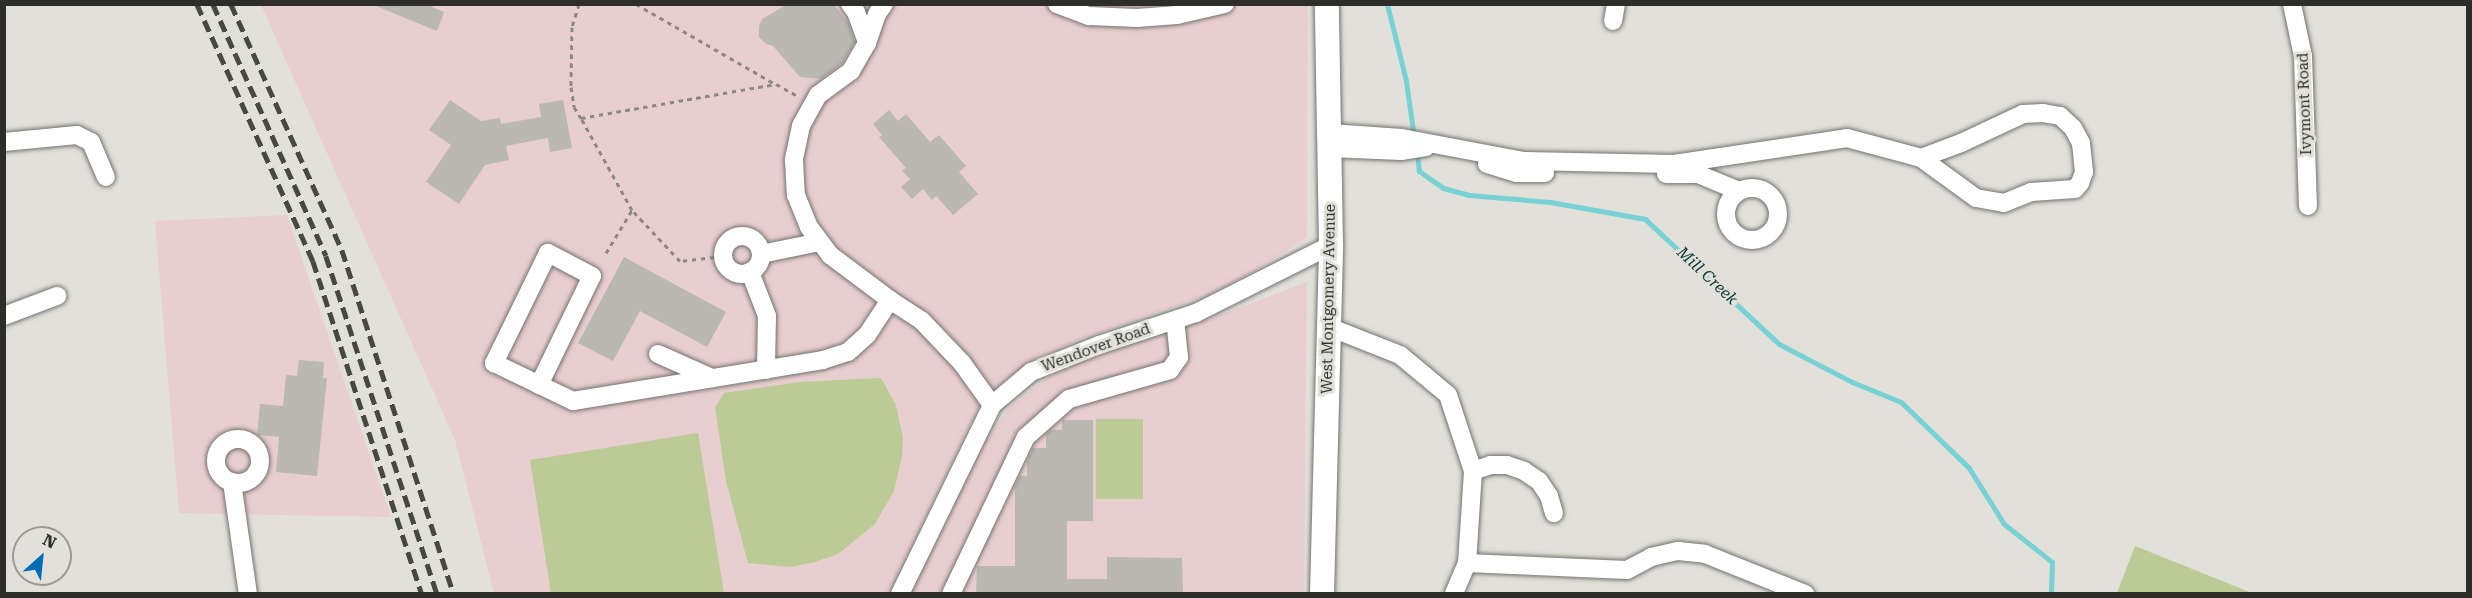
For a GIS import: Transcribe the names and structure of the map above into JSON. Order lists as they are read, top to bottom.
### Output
{
  "streets": {
    "main road": ["West Montgomery Avenue"],
    "street": ["Ivymont Road", "Wendover Road"]
  },
  "crossings": [
    ["West Montgomery Avenue", "Wendover Road"]
  ],
  "water": ["Mill Creek"],
  "north": "top right"
}
